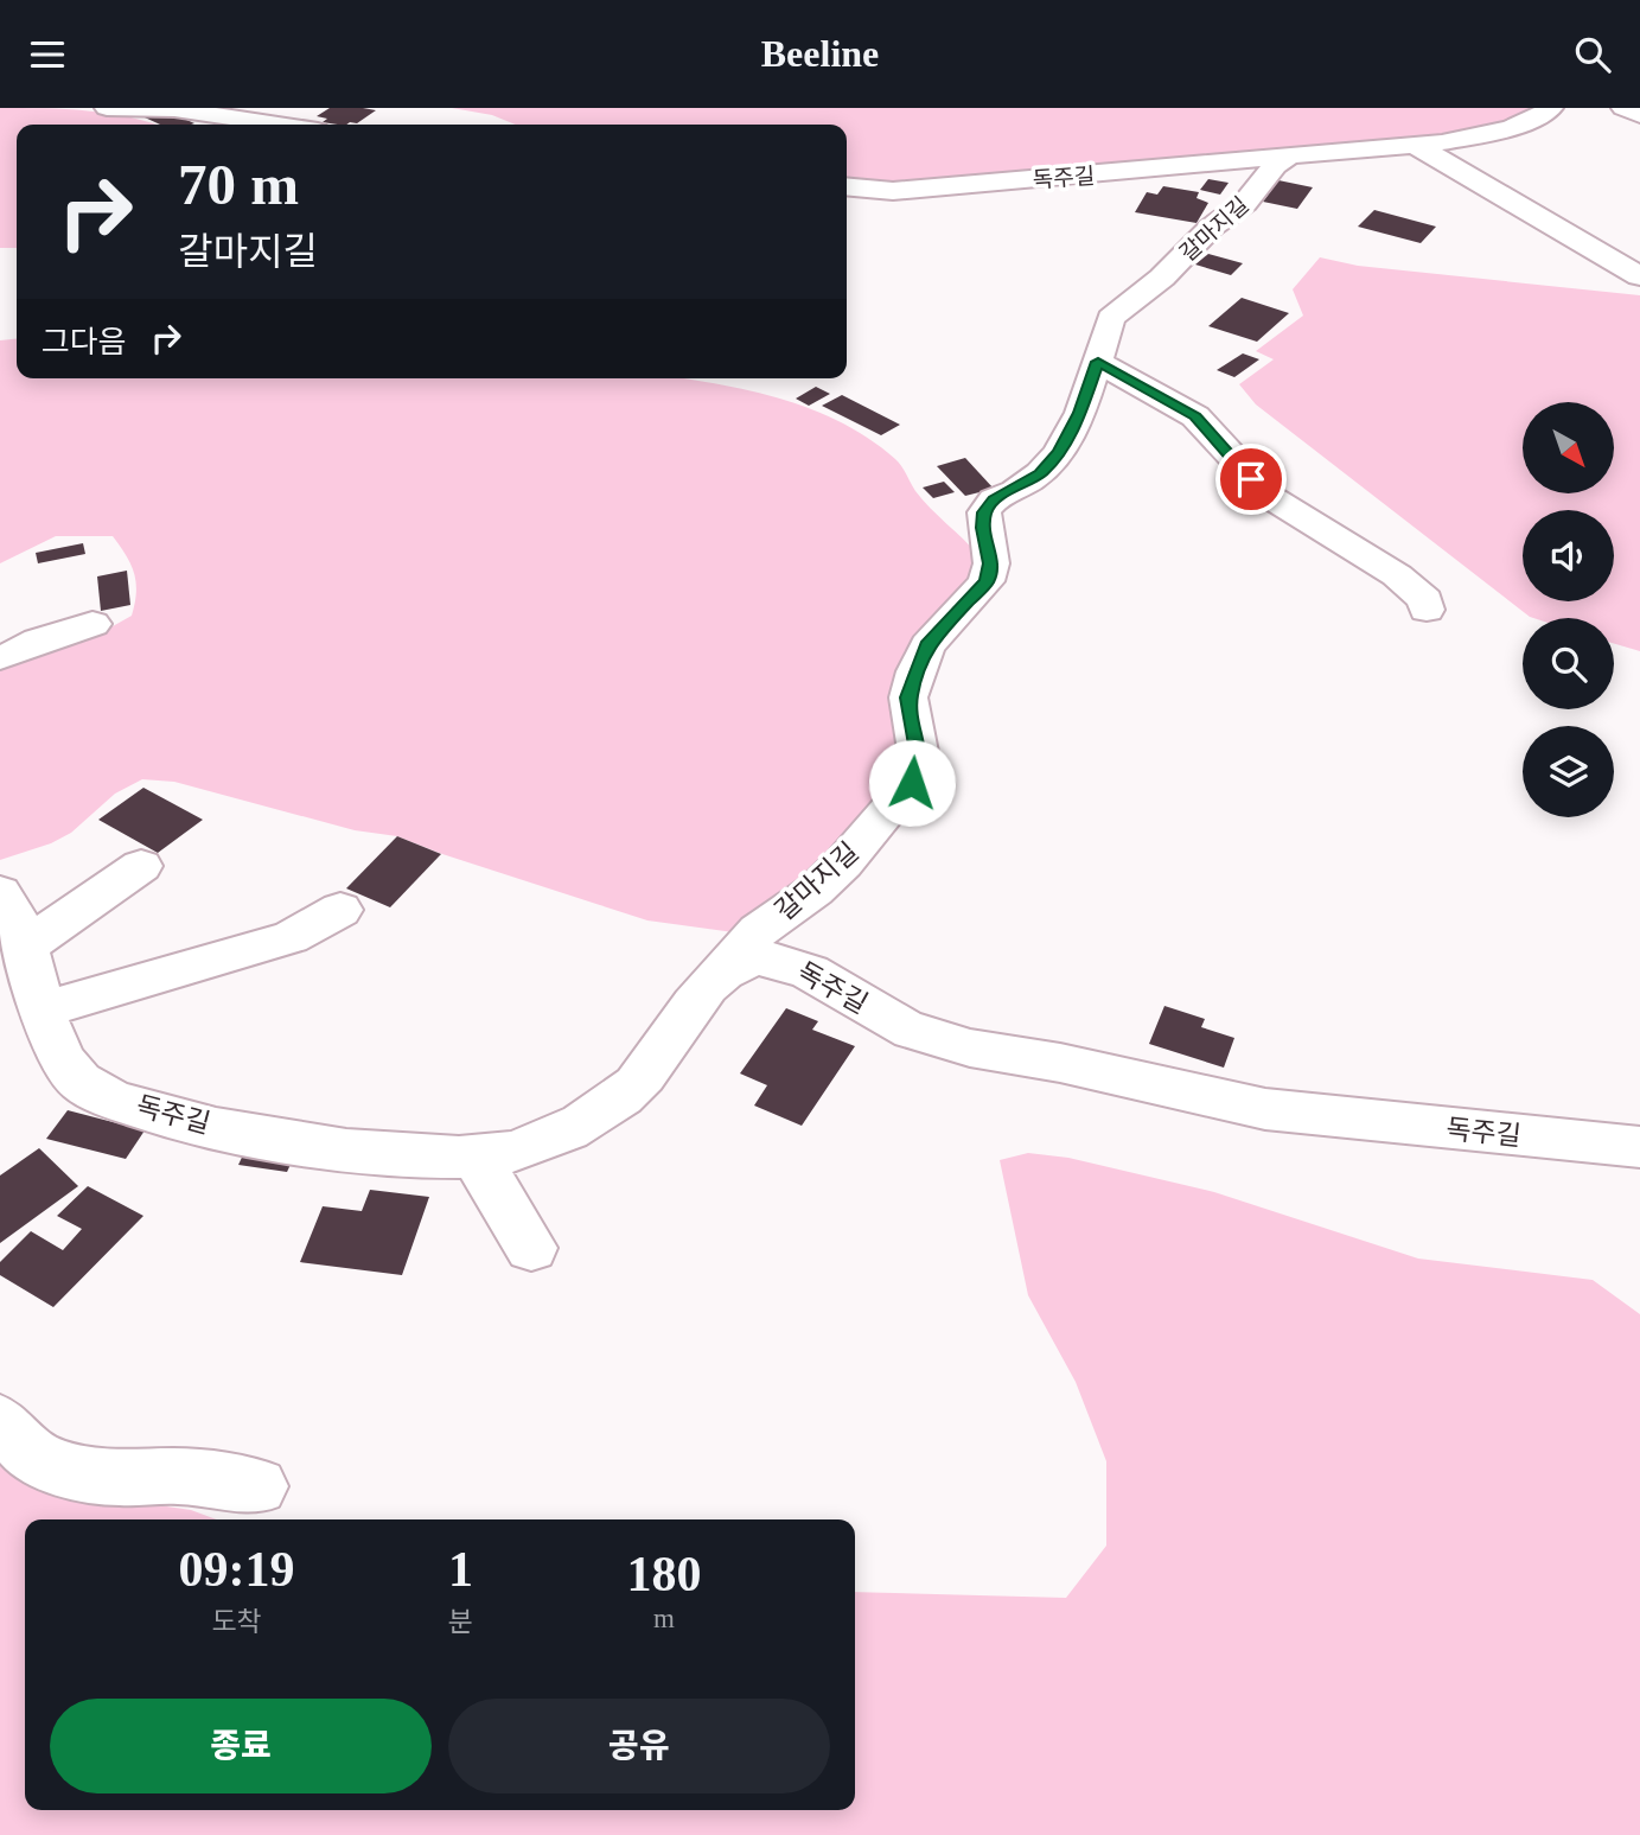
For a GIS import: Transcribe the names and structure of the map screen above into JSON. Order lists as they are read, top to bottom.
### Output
{
  "streets": {
    "lane": ["독주길", "갈마지길"]
  },
  "crossings": [
    ["독주길", "갈마지길"]
  ],
  "north": "bottom right",
  "page": {
    "header": "Beeline",
    "turn": ["70 m", "갈마지길"],
    "then": "그다음",
    "eta": [
      "09:19",
      "도착",
      "1",
      "분",
      "180",
      "m"
    ],
    "buttons": ["종료", "공유"]
  }
}
